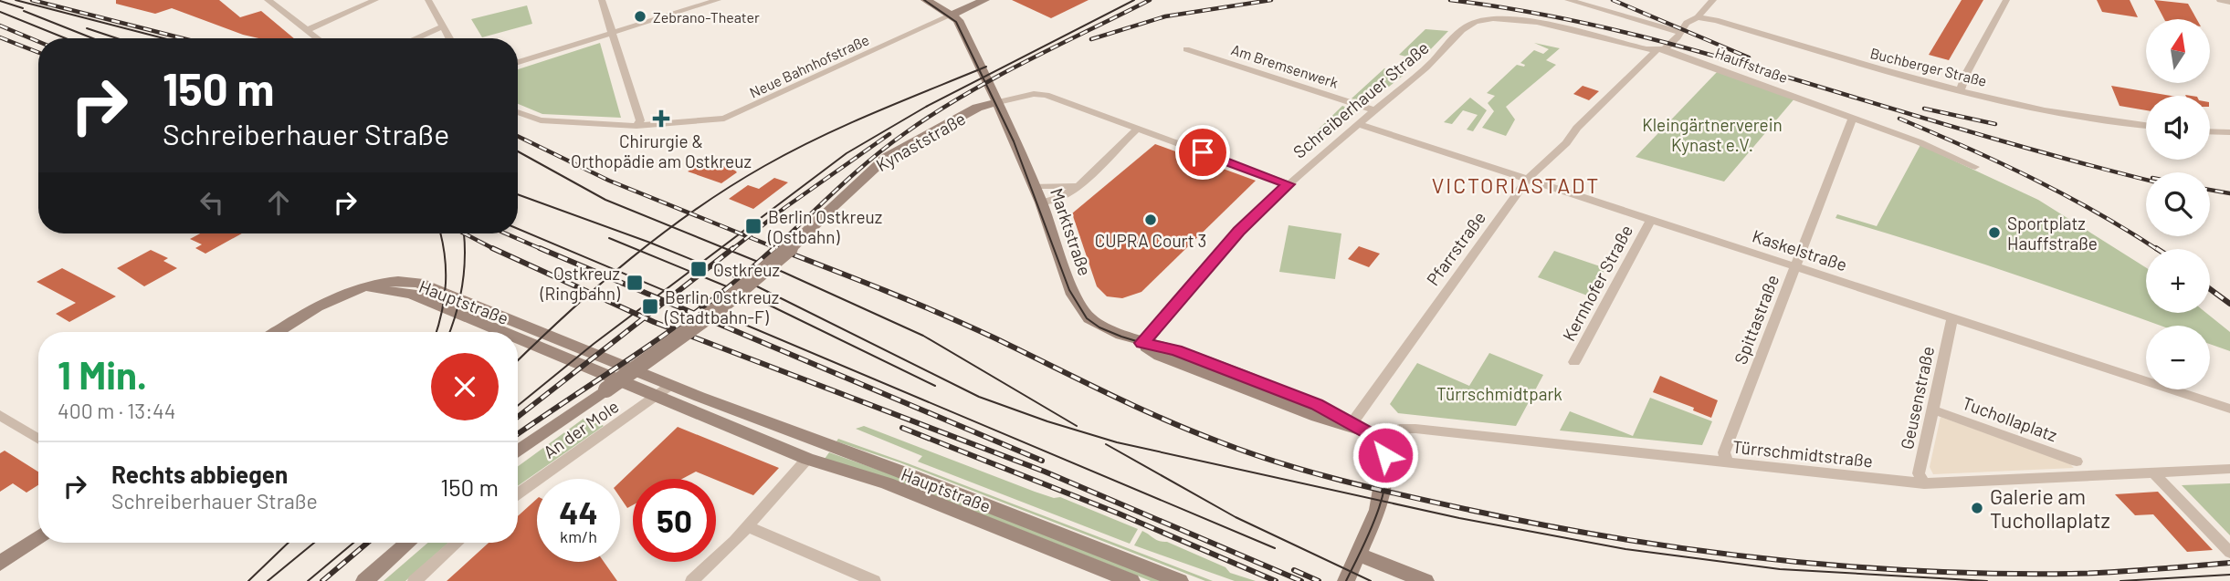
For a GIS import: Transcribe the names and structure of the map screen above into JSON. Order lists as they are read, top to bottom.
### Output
{
  "streets": {
    "main road": [
      "Neue Bahnhofstraße",
      "Kynaststraße",
      "Marktstraße",
      "Hauptstraße"
    ],
    "street": [
      "Hauffstraße",
      "Am Bremsenwerk",
      "Buchberger Straße",
      "Schreiberhauer Straße",
      "Pfarrstraße",
      "Kaskelstraße",
      "Kernhofer Straße",
      "Spittastraße",
      "Geusenstraße",
      "Tuchollaplatz",
      "An der Mole",
      "Türrschmidtstraße"
    ]
  },
  "crossings": [
    ["Hauffstraße", "Schreiberhauer Straße"],
    ["Hauffstraße", "Pfarrstraße"],
    ["Hauffstraße", "Spittastraße"],
    ["Neue Bahnhofstraße", "Marktstraße"],
    ["Am Bremsenwerk", "Schreiberhauer Straße"],
    ["Buchberger Straße", "Pfarrstraße"],
    ["Schreiberhauer Straße", "Marktstraße"],
    ["Schreiberhauer Straße", "Kaskelstraße"],
    ["Kynaststraße", "Marktstraße"],
    ["Marktstraße", "Pfarrstraße"],
    ["Marktstraße", "Türrschmidtstraße"],
    ["Pfarrstraße", "Kaskelstraße"],
    ["Kaskelstraße", "Kernhofer Straße"],
    ["Kaskelstraße", "Spittastraße"],
    ["Kaskelstraße", "Geusenstraße"],
    ["Hauptstraße", "An der Mole"],
    ["Spittastraße", "Türrschmidtstraße"],
    ["Geusenstraße", "Tuchollaplatz"],
    ["Geusenstraße", "Türrschmidtstraße"]
  ],
  "districts": ["VICTORIASTADT"],
  "parks": ["Kleingärtnerverein Kynast e.V.", "Türrschmidtpark"],
  "places": {
    "other": [
      "Zebrano-Theater",
      "CUPRA Court 3",
      "Sportplatz Hauffstraße",
      "Galerie am Tuchollaplatz"
    ],
    "health": ["Chirurgie & Orthopädie am Ostkreuz"],
    "transit": [
      "Berlin Ostkreuz (Ostbahn)",
      "Ostkreuz",
      "Ostkreuz (Ringbahn)",
      "Berlin Ostkreuz (Stadtbahn-F)"
    ]
  },
  "north": "top",
  "page": {
    "map_buttons": ["+", "−"],
    "turn": ["150 m", "Schreiberhauer Straße"],
    "heading": ["1 Min.", "400 m · 13:44"],
    "list": [
      {
        "name": "Rechts abbiegen",
        "note": "Schreiberhauer Straße",
        "value": "150 m"
      }
    ],
    "speed": "44 km/h",
    "limit": "50"
  }
}
